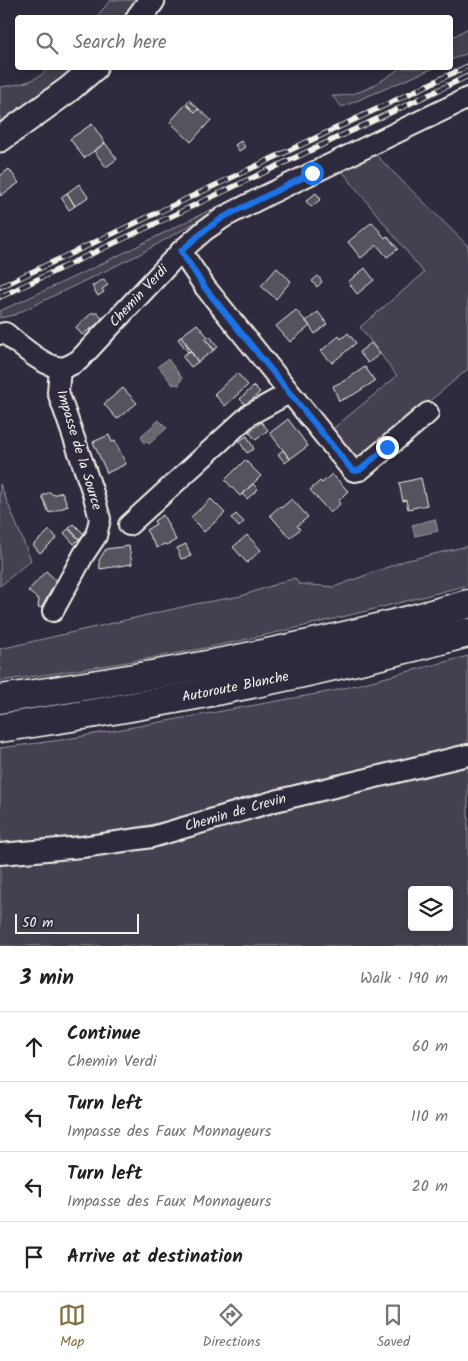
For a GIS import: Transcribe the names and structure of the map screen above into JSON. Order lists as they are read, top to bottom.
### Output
{
  "streets": {
    "highway": ["Autoroute Blanche"],
    "street": ["Chemin Verdi", "Impasse de la Source", "Chemin de Crevin"]
  },
  "crossings": [
    ["Chemin Verdi", "Impasse de la Source"]
  ],
  "scale_bar": "50 m",
  "page": {
    "search": "Search here",
    "scale": "50 m",
    "heading": ["3 min", "Walk · 190 m"],
    "list": [
      ["Continue", "Chemin Verdi", "60 m"],
      ["Turn left", "Impasse des Faux Monnayeurs", "110 m"],
      ["Turn left", "Impasse des Faux Monnayeurs", "20 m"],
      "Arrive at destination"
    ],
    "nav": ["Map", "Directions", "Saved"]
  }
}
